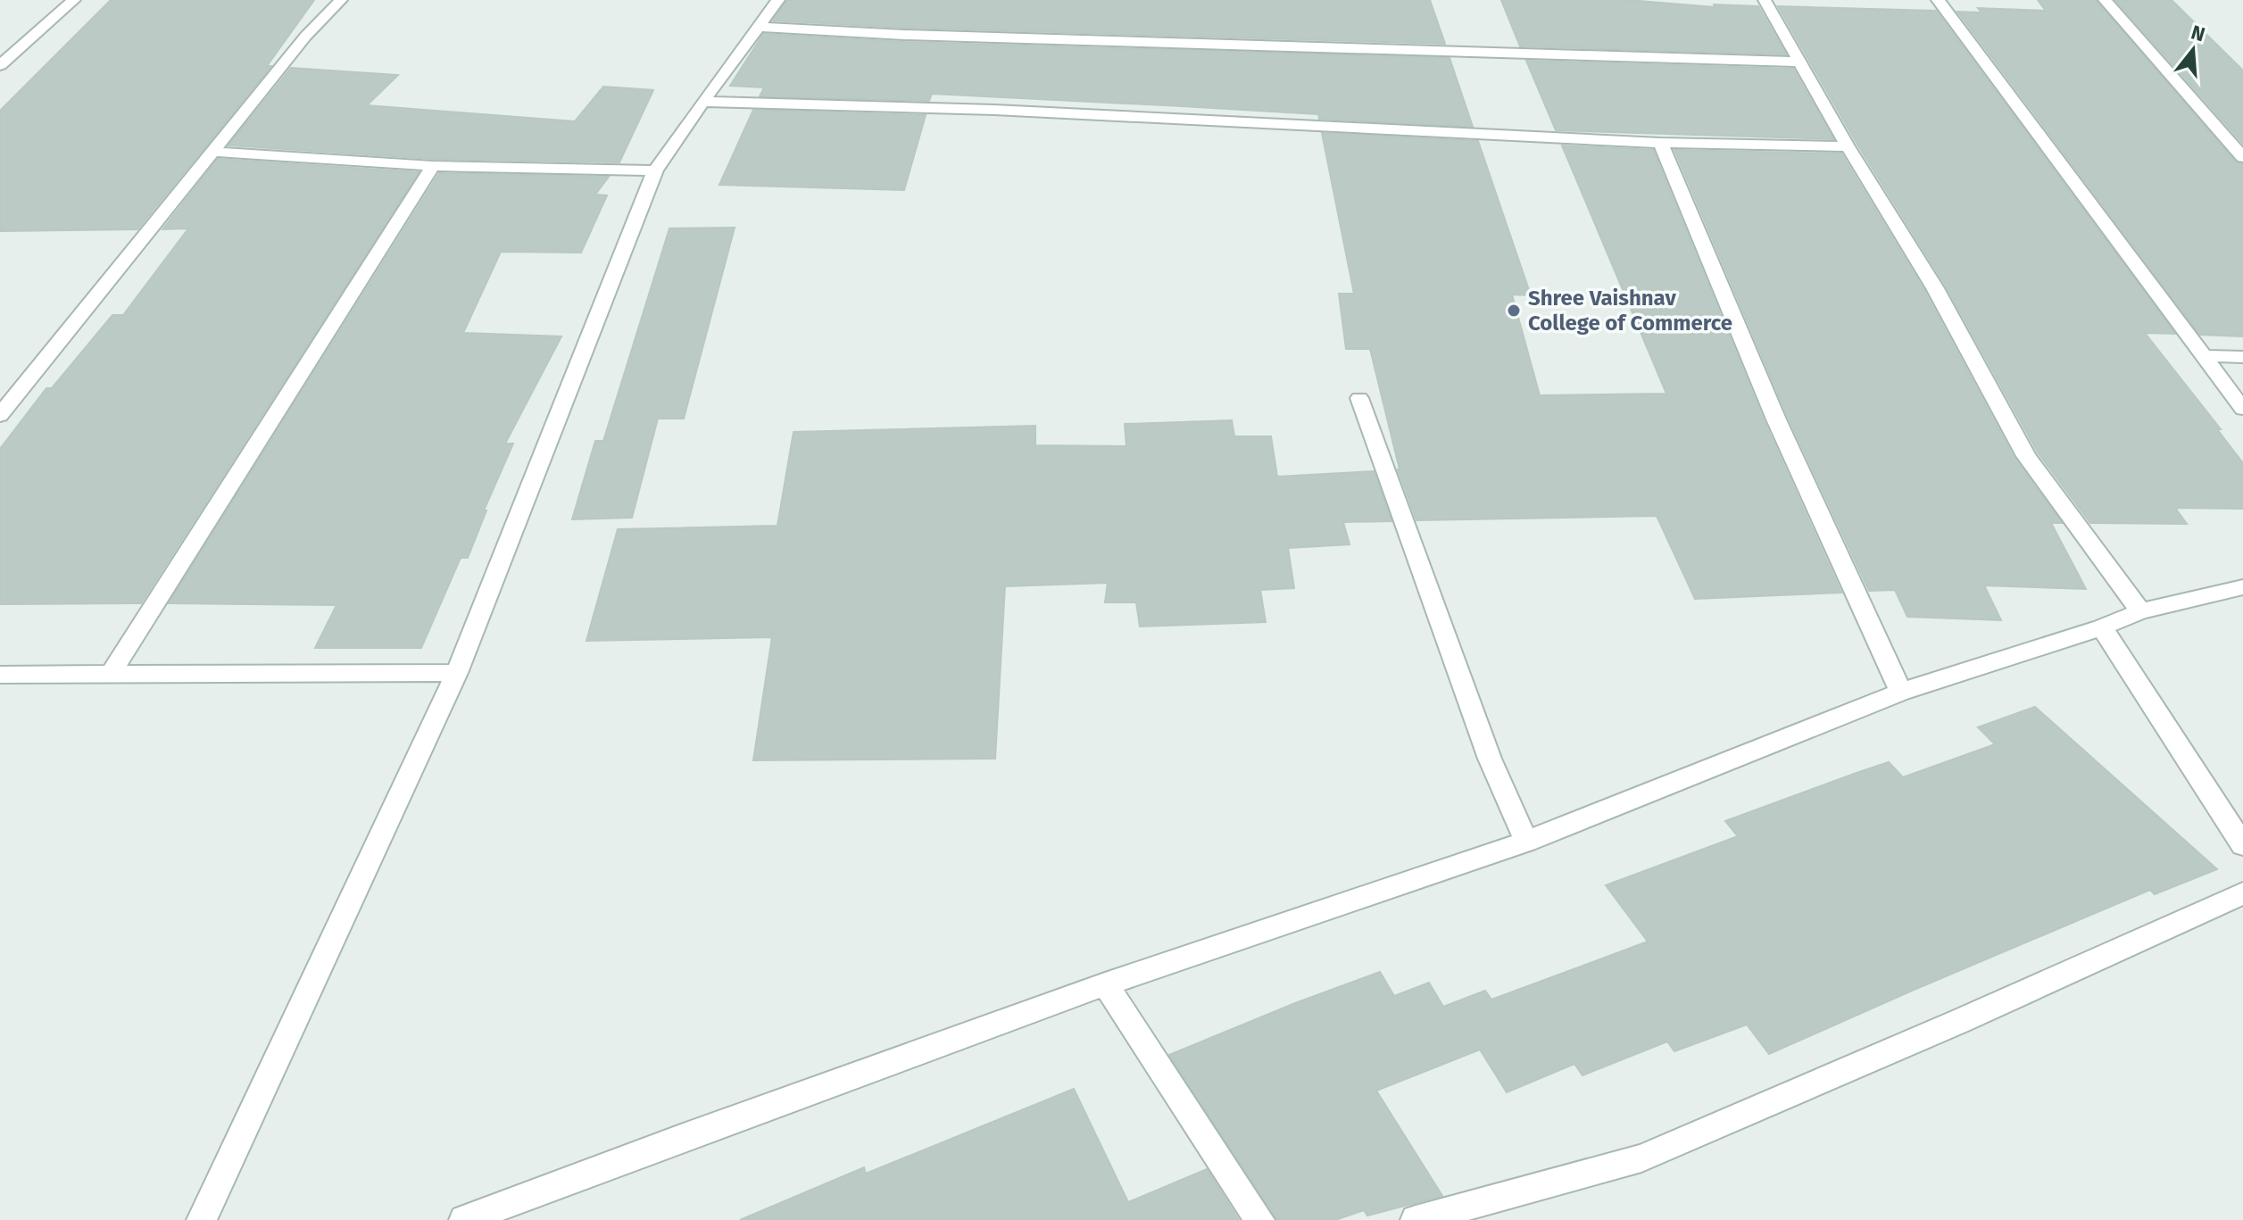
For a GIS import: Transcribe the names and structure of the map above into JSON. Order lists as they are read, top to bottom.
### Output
{
  "places": ["Shree Vaishnav College of Commerce"],
  "north": "top"
}
